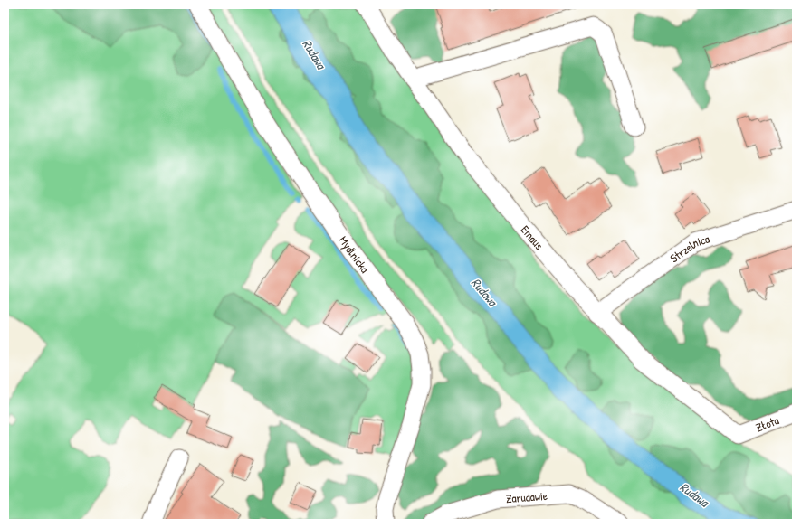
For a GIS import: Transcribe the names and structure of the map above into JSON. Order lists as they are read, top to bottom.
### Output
{
  "streets": {
    "street": [
      "Emaus",
      "Strzelnica",
      "Mydlnicka",
      "Złota",
      "Zarudawie"
    ]
  },
  "crossings": [
    ["Emaus", "Strzelnica"],
    ["Emaus", "Złota"]
  ],
  "water": ["Rudawa"]
}
